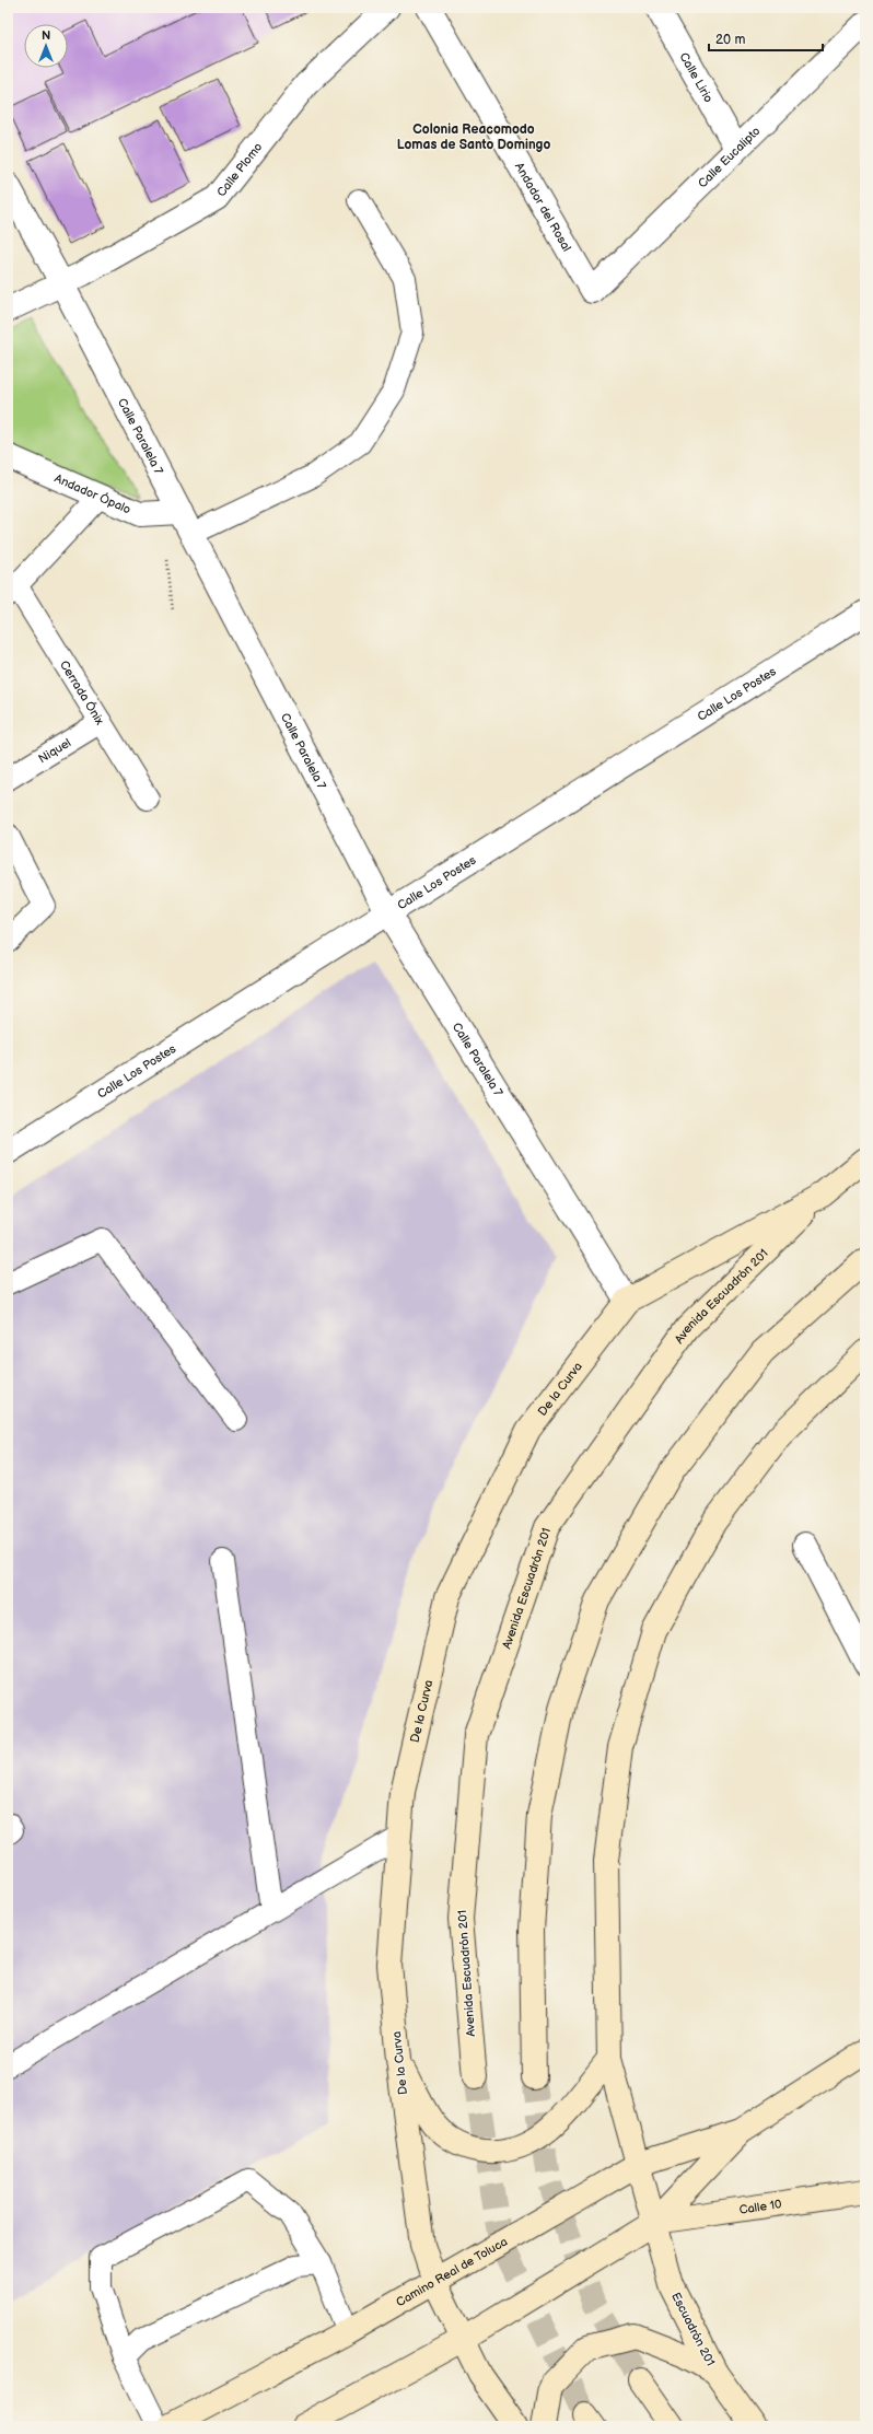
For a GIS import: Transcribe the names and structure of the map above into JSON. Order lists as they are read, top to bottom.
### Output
{
  "streets": {
    "main road": [
      "Avenida Escuadrón 201",
      "De la Curva",
      "Calle 10",
      "Camino Real de Toluca",
      "Escuadrón 201"
    ],
    "street": [
      "Calle Lirio",
      "Calle Eucalipto",
      "Calle Plomo",
      "Andador del Rosal",
      "Calle Paralela 7",
      "Andador Ópalo",
      "Calle Los Postes"
    ],
    "lane": ["Cerrada Ónix", "Niquel"]
  },
  "crossings": [
    ["Calle Lirio", "Calle Eucalipto"],
    ["Calle Eucalipto", "Andador del Rosal"],
    ["Calle Plomo", "Calle Paralela 7"],
    ["Calle Paralela 7", "Andador Ópalo"],
    ["Calle Paralela 7", "Calle Los Postes"],
    ["Calle Paralela 7", "De la Curva"],
    ["Cerrada Ónix", "Niquel"],
    ["Avenida Escuadrón 201", "De la Curva"],
    ["De la Curva", "Camino Real de Toluca"],
    ["Calle 10", "Camino Real de Toluca"],
    ["Calle 10", "Escuadrón 201"],
    ["Camino Real de Toluca", "Escuadrón 201"]
  ],
  "districts": ["Colonia Reacomodo Lomas de Santo Domingo"],
  "scale_bar": "20 m",
  "north": "top"
}
